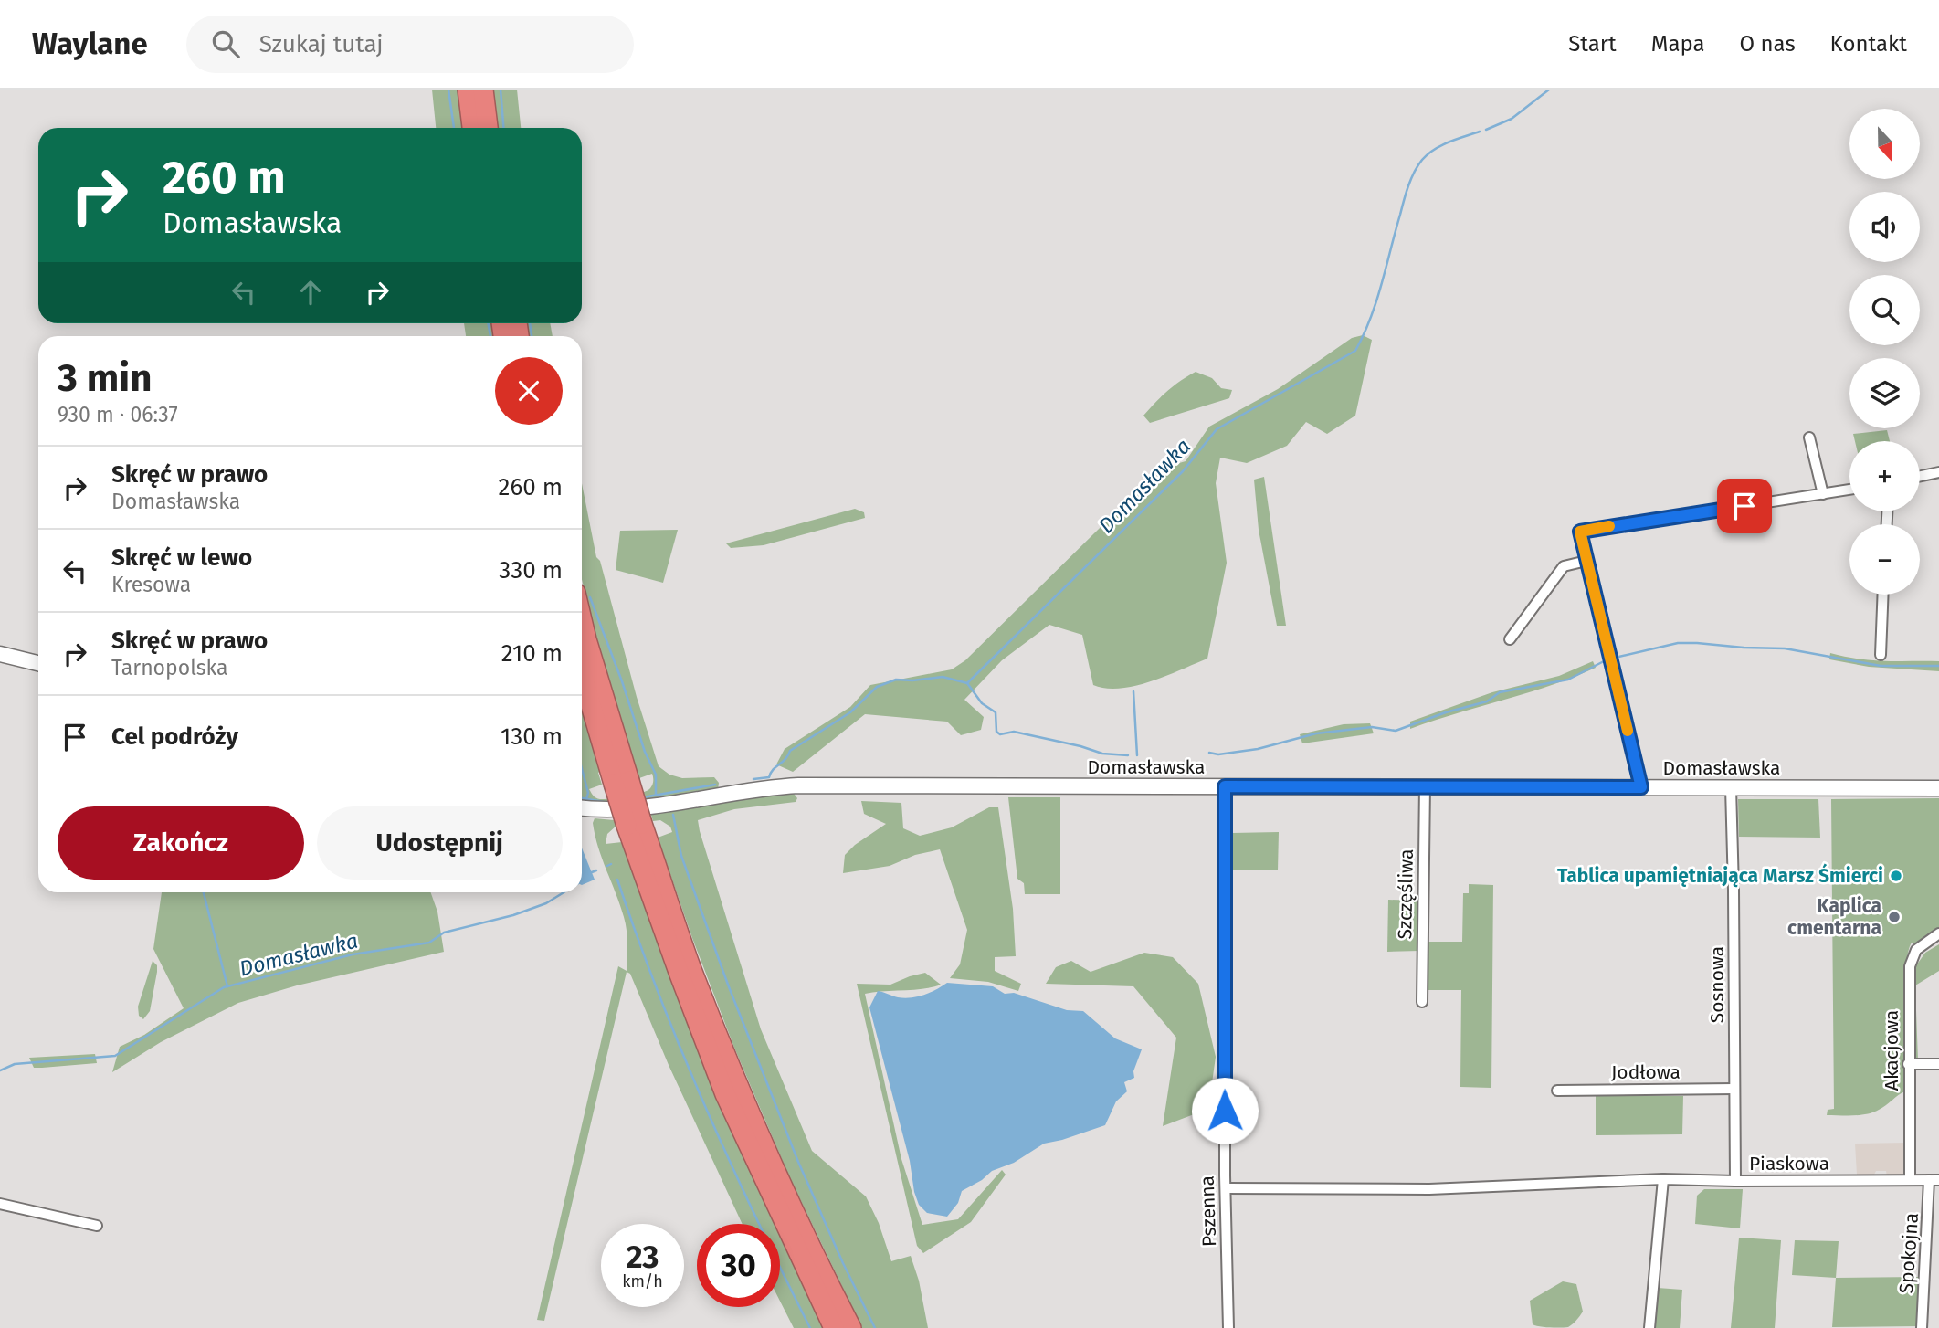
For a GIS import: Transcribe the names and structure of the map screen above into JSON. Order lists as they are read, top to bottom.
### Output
{
  "streets": {
    "street": [
      "Domasławska",
      "Szczęśliwa",
      "Sosnowa",
      "Akacjowa",
      "Jodłowa",
      "Piaskowa",
      "Pszenna",
      "Spokojna"
    ]
  },
  "crossings": [
    ["Domasławska", "Szczęśliwa"],
    ["Domasławska", "Sosnowa"],
    ["Domasławska", "Pszenna"],
    ["Sosnowa", "Jodłowa"],
    ["Sosnowa", "Piaskowa"],
    ["Akacjowa", "Piaskowa"],
    ["Piaskowa", "Pszenna"],
    ["Piaskowa", "Spokojna"]
  ],
  "water": ["Domasławka"],
  "places": ["Tablica upamiętniająca Marsz Śmierci", "Kaplica cmentarna"],
  "north": "bottom",
  "page": {
    "header": "Waylane",
    "search": "Szukaj tutaj",
    "nav": [
      "Start",
      "Mapa",
      "O nas",
      "Kontakt"
    ],
    "map_buttons": ["+", "−"],
    "turn": ["260 m", "Domasławska"],
    "heading": ["3 min", "930 m · 06:37"],
    "list": [
      {
        "name": "Skręć w prawo",
        "note": "Domasławska",
        "value": "260 m"
      },
      {
        "name": "Skręć w lewo",
        "note": "Kresowa",
        "value": "330 m"
      },
      {
        "name": "Skręć w prawo",
        "note": "Tarnopolska",
        "value": "210 m"
      },
      {
        "name": "Cel podróży",
        "value": "130 m"
      }
    ],
    "buttons": ["Zakończ", "Udostępnij"],
    "speed": "23 km/h",
    "limit": "30"
  }
}
